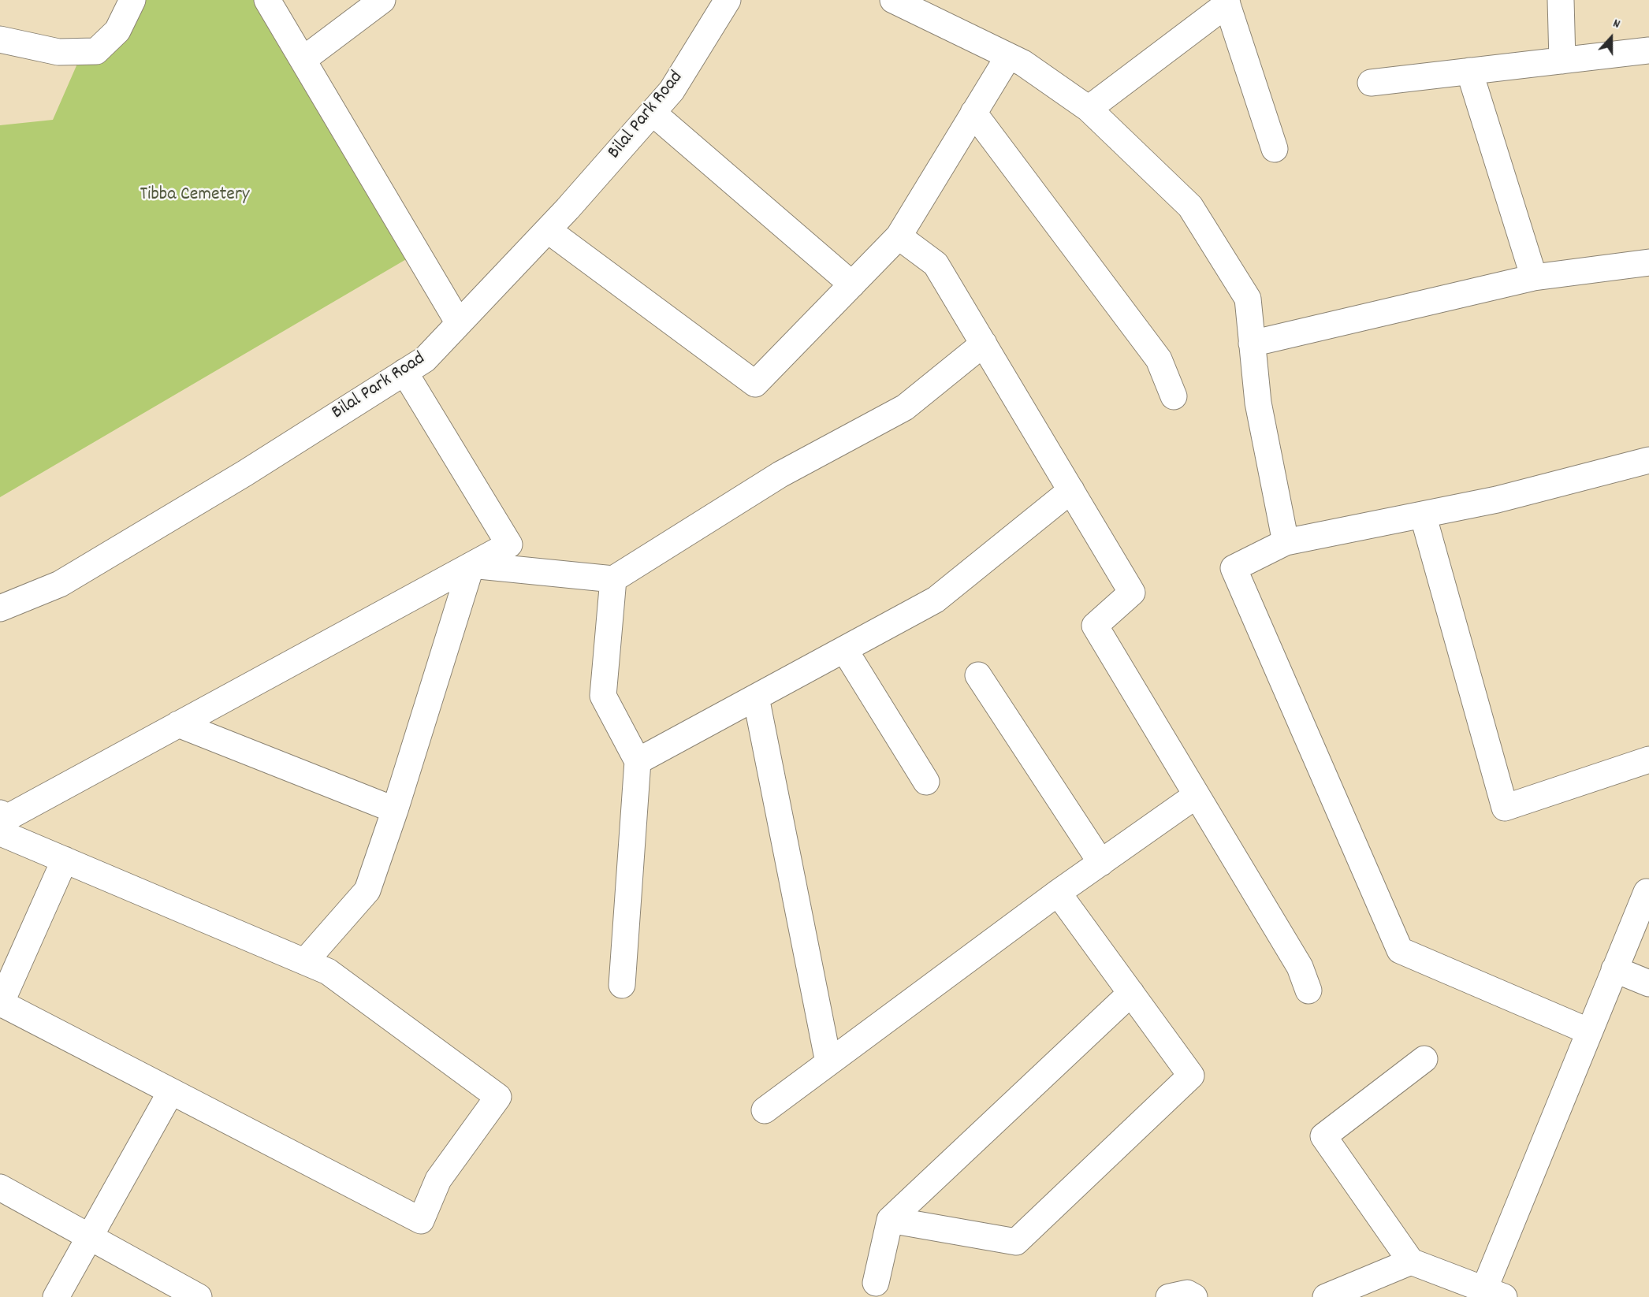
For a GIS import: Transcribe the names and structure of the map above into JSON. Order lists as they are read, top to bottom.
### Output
{
  "streets": {
    "street": ["Bilal Park Road"]
  },
  "parks": ["Tibba Cemetery"],
  "north": "top"
}
